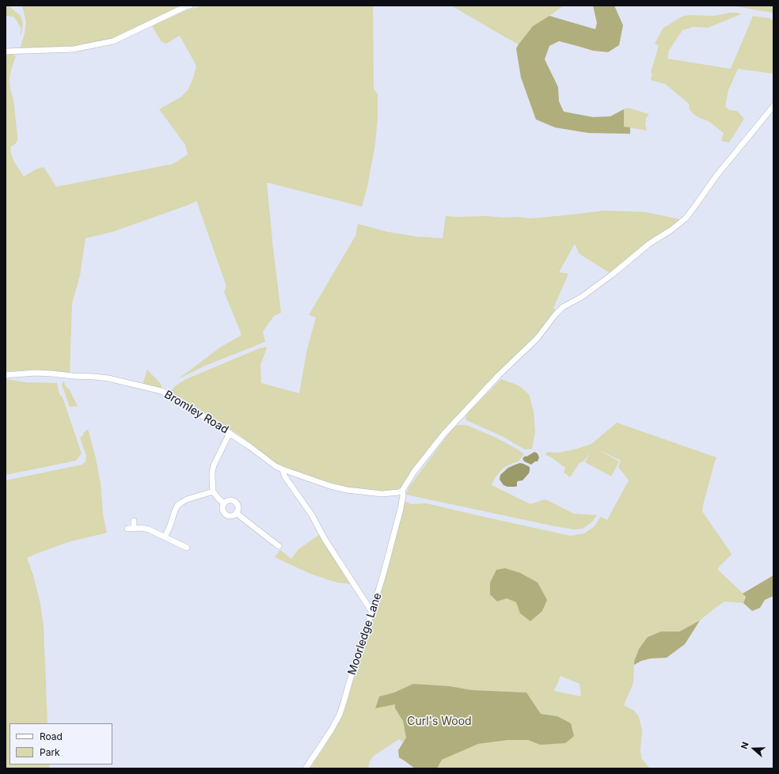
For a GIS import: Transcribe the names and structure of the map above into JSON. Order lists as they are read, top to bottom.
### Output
{
  "streets": {
    "street": ["Bromley Road", "Moorledge Lane"]
  },
  "crossings": [
    ["Bromley Road", "Moorledge Lane"]
  ],
  "parks": ["Curl's Wood"],
  "legend": ["Road", "Park"],
  "north": "left"
}
